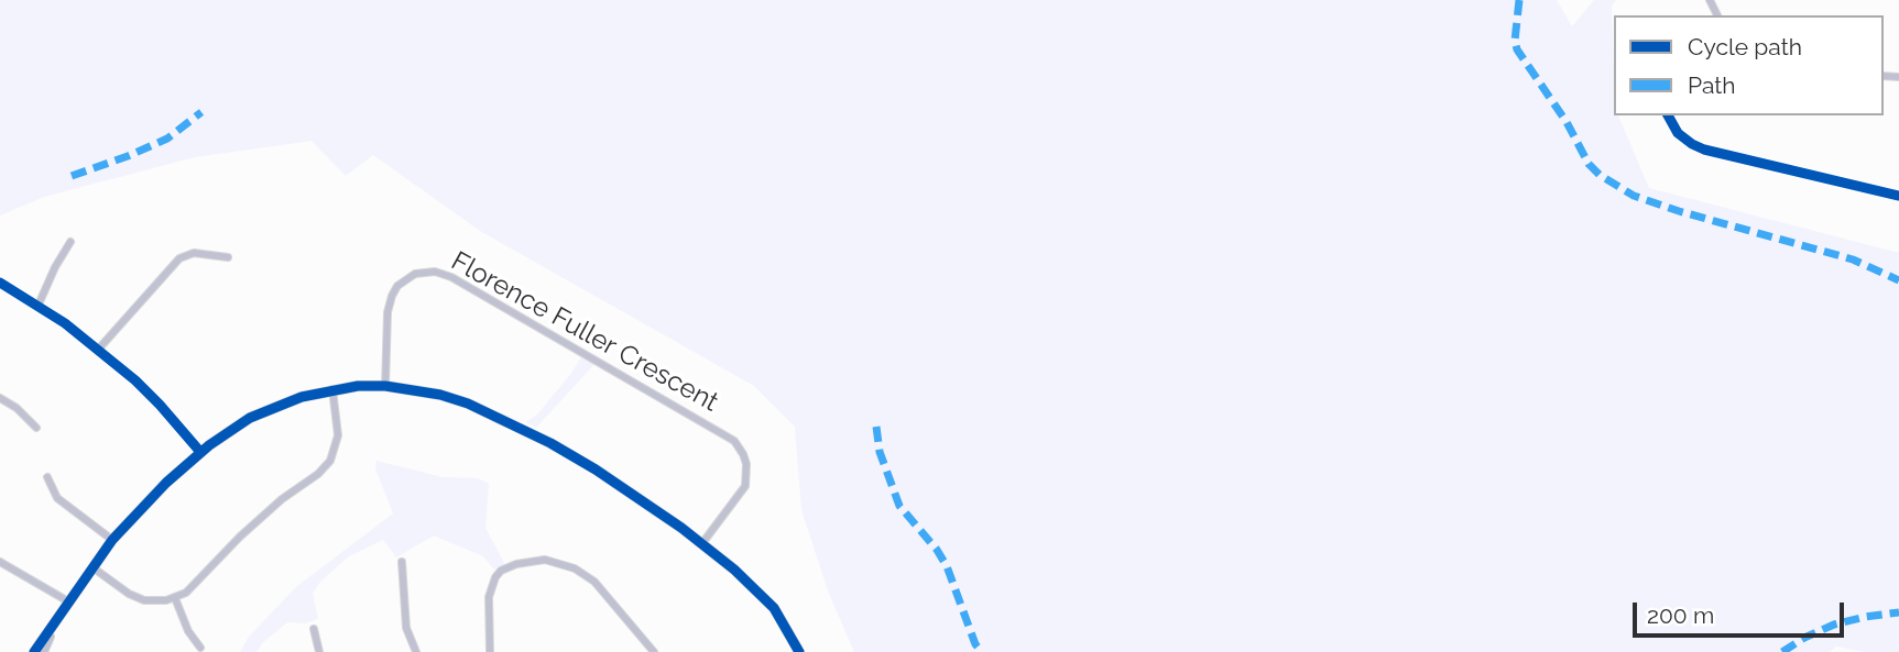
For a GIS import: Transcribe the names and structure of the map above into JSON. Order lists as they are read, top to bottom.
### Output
{
  "streets": {
    "street": ["Florence Fuller Crescent"]
  },
  "legend": ["Cycle path", "Path"],
  "scale_bar": "200 m"
}
